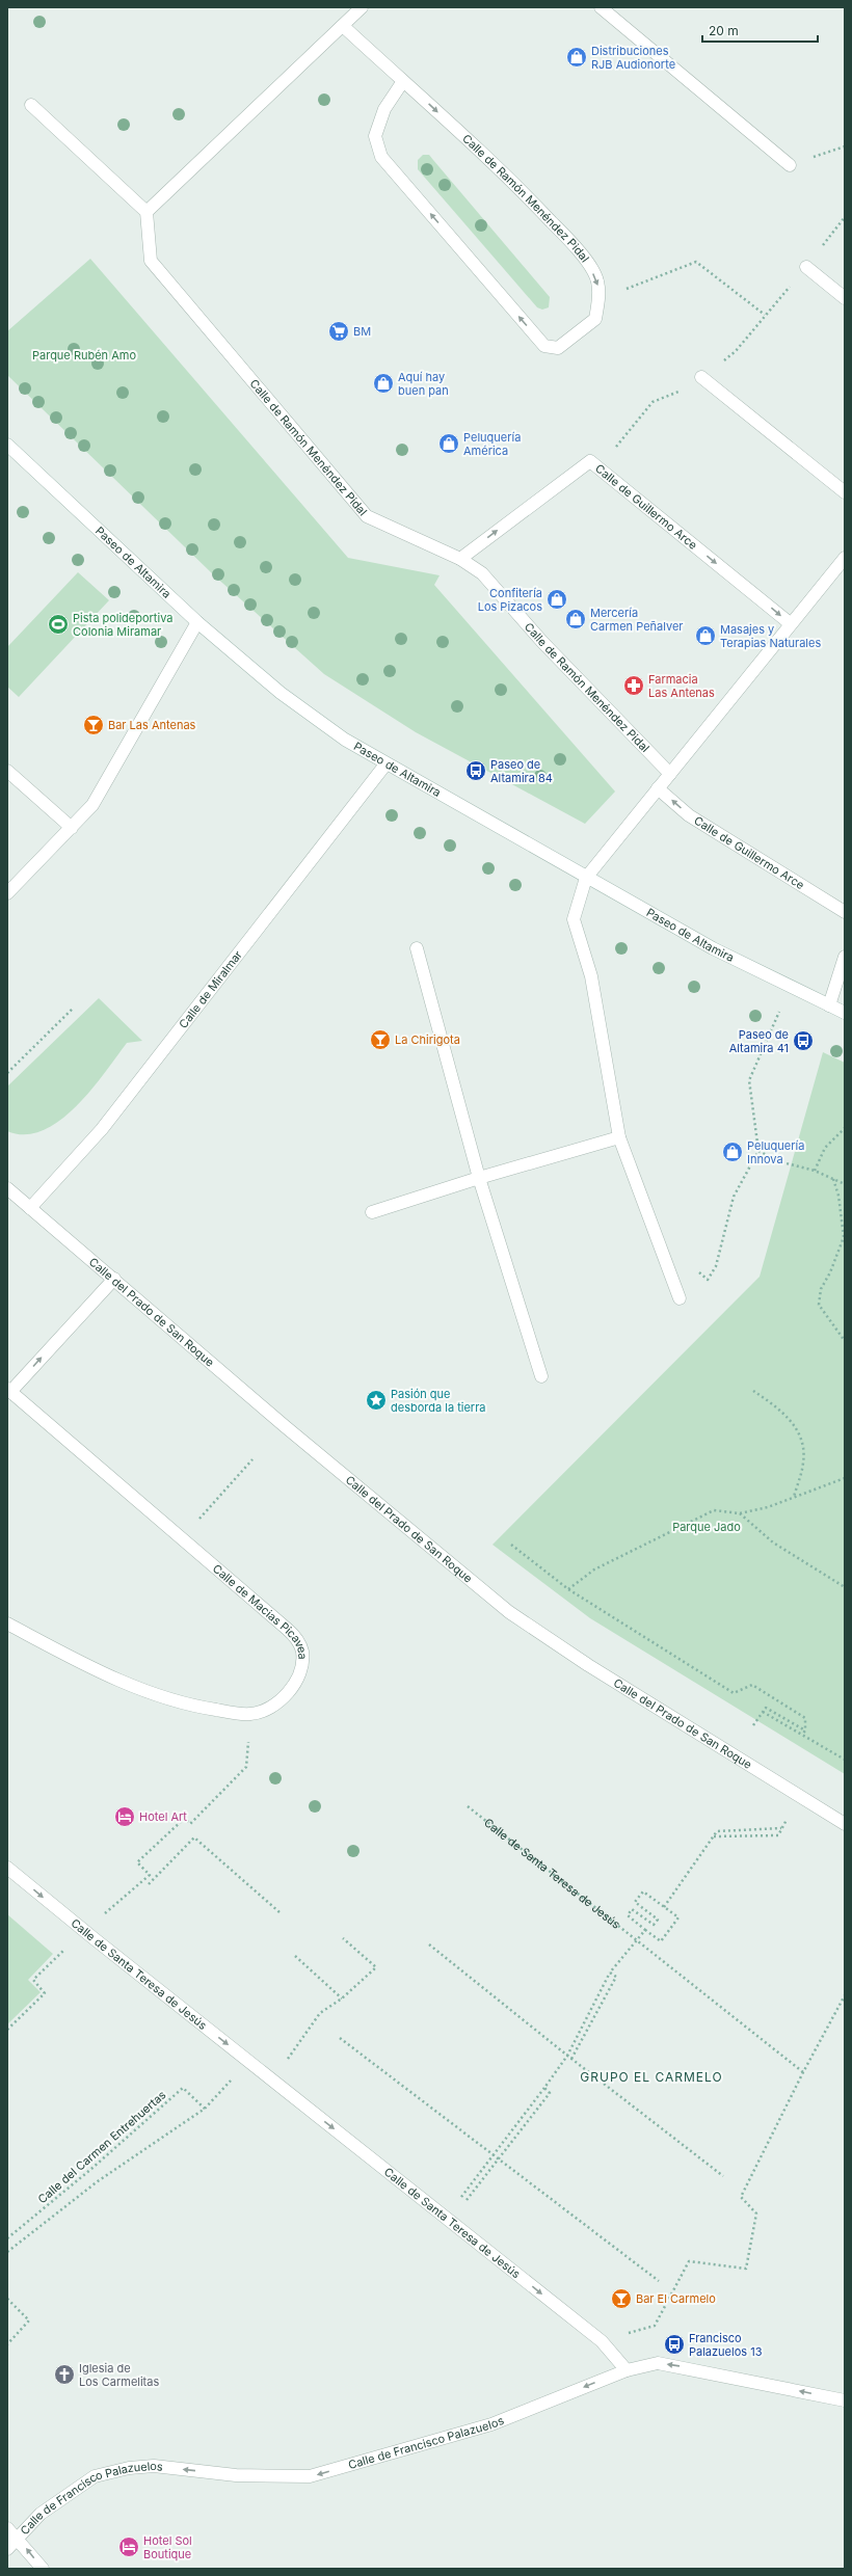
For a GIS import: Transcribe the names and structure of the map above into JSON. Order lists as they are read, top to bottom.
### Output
{
  "streets": {
    "street": [
      "Calle de Ramón Menéndez Pidal",
      "Calle de Guillermo Arce",
      "Paseo de Altamira",
      "Calle de Miralmar",
      "Calle del Prado de San Roque",
      "Calle de Macias Picavea",
      "Calle de Santa Teresa de Jesús",
      "Calle de Francisco Palazuelos"
    ],
    "path": ["Calle del Carmen Entrehuertas"]
  },
  "crossings": [
    ["Calle de Ramón Menéndez Pidal", "Calle de Guillermo Arce"],
    ["Paseo de Altamira", "Calle de Miralmar"],
    ["Calle de Miralmar", "Calle del Prado de San Roque"],
    ["Calle del Prado de San Roque", "Calle de Macias Picavea"],
    ["Calle de Santa Teresa de Jesús", "Calle del Carmen Entrehuertas"],
    ["Calle de Santa Teresa de Jesús", "Calle de Francisco Palazuelos"]
  ],
  "one_way": ["Calle de Francisco Palazuelos"],
  "districts": ["GRUPO EL CARMELO"],
  "parks": ["Parque Rubén Amo", "Parque Jado"],
  "places": {
    "shop": [
      "Distribuciones RJB Audionorte",
      "Aquí hay buen pan",
      "Peluquería América",
      "Confitería Los Pizacos",
      "Mercería Carmen Peñalver",
      "Masajes y Terapias Naturales",
      "Peluquería Innova"
    ],
    "supermarket": ["BM"],
    "sports": ["Pista polideportiva Colonia Miramar"],
    "pharmacy": ["Farmacia Las Antenas"],
    "bar": ["Bar Las Antenas", "La Chirigota", "Bar El Carmelo"],
    "bus stop": ["Paseo de Altamira 84", "Paseo de Altamira 41", "Francisco Palazuelos 13"],
    "place": ["Pasión que desborda la tierra"],
    "hotel": ["Hotel Art", "Hotel Sol Boutique"],
    "church": ["Iglesia de Los Carmelitas"]
  },
  "scale_bar": "20 m"
}
